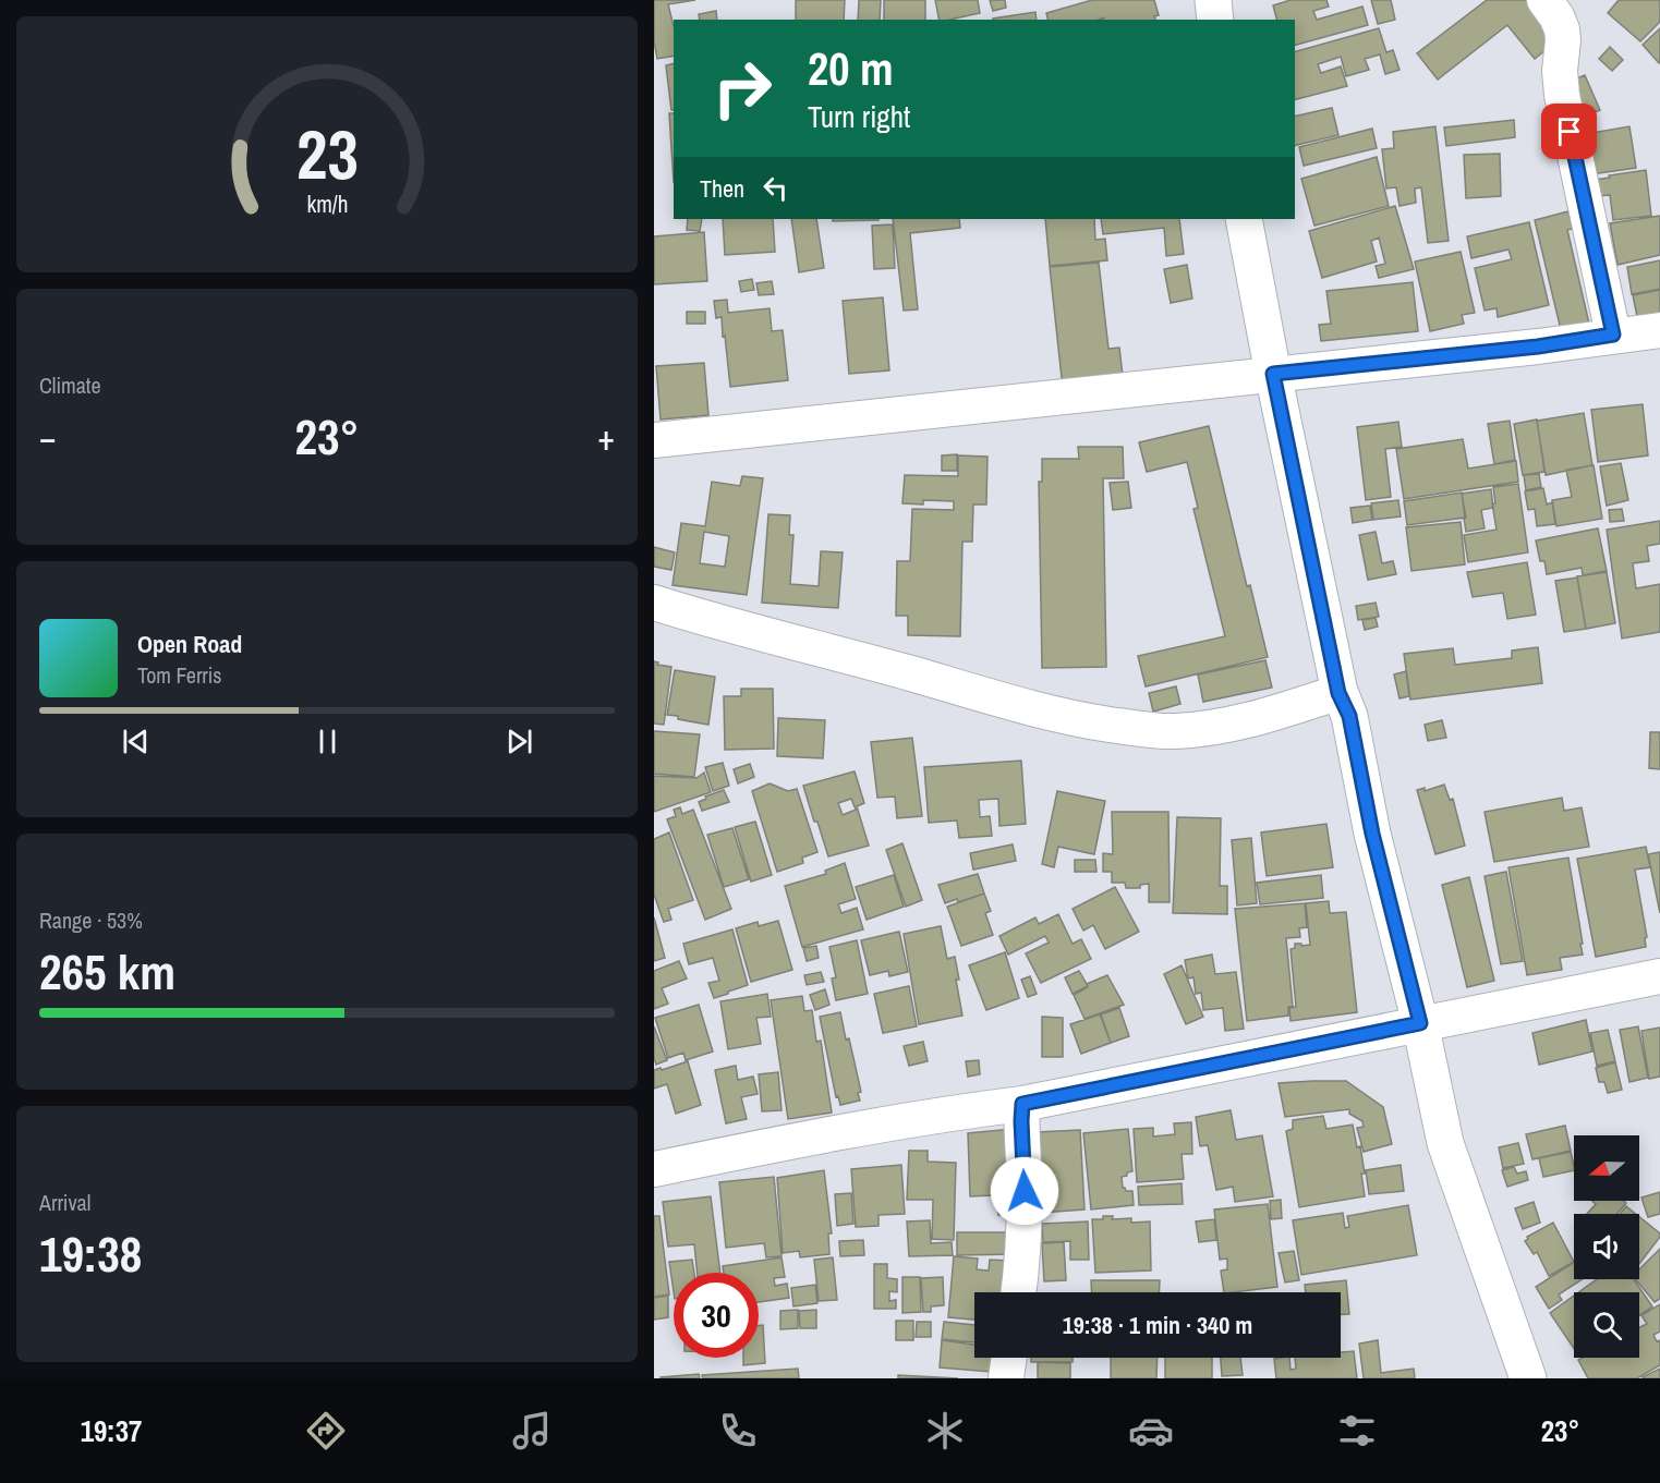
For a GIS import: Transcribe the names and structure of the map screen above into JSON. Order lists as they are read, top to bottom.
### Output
{
  "north": "left",
  "page": {
    "turn": ["20 m", "Turn right"],
    "then": "Then",
    "tile": [
      "Climate",
      ["Range · 53%", "265 km"],
      ["Arrival", "19:38"]
    ],
    "heat": ["−", "23°", "+"],
    "song": ["Open Road", "Tom Ferris"],
    "limit": "30",
    "trip": "19:38 · 1 min · 340 m",
    "tabs": ["19:37", "23°"],
    "gauge": ["23", "km/h"]
  }
}
